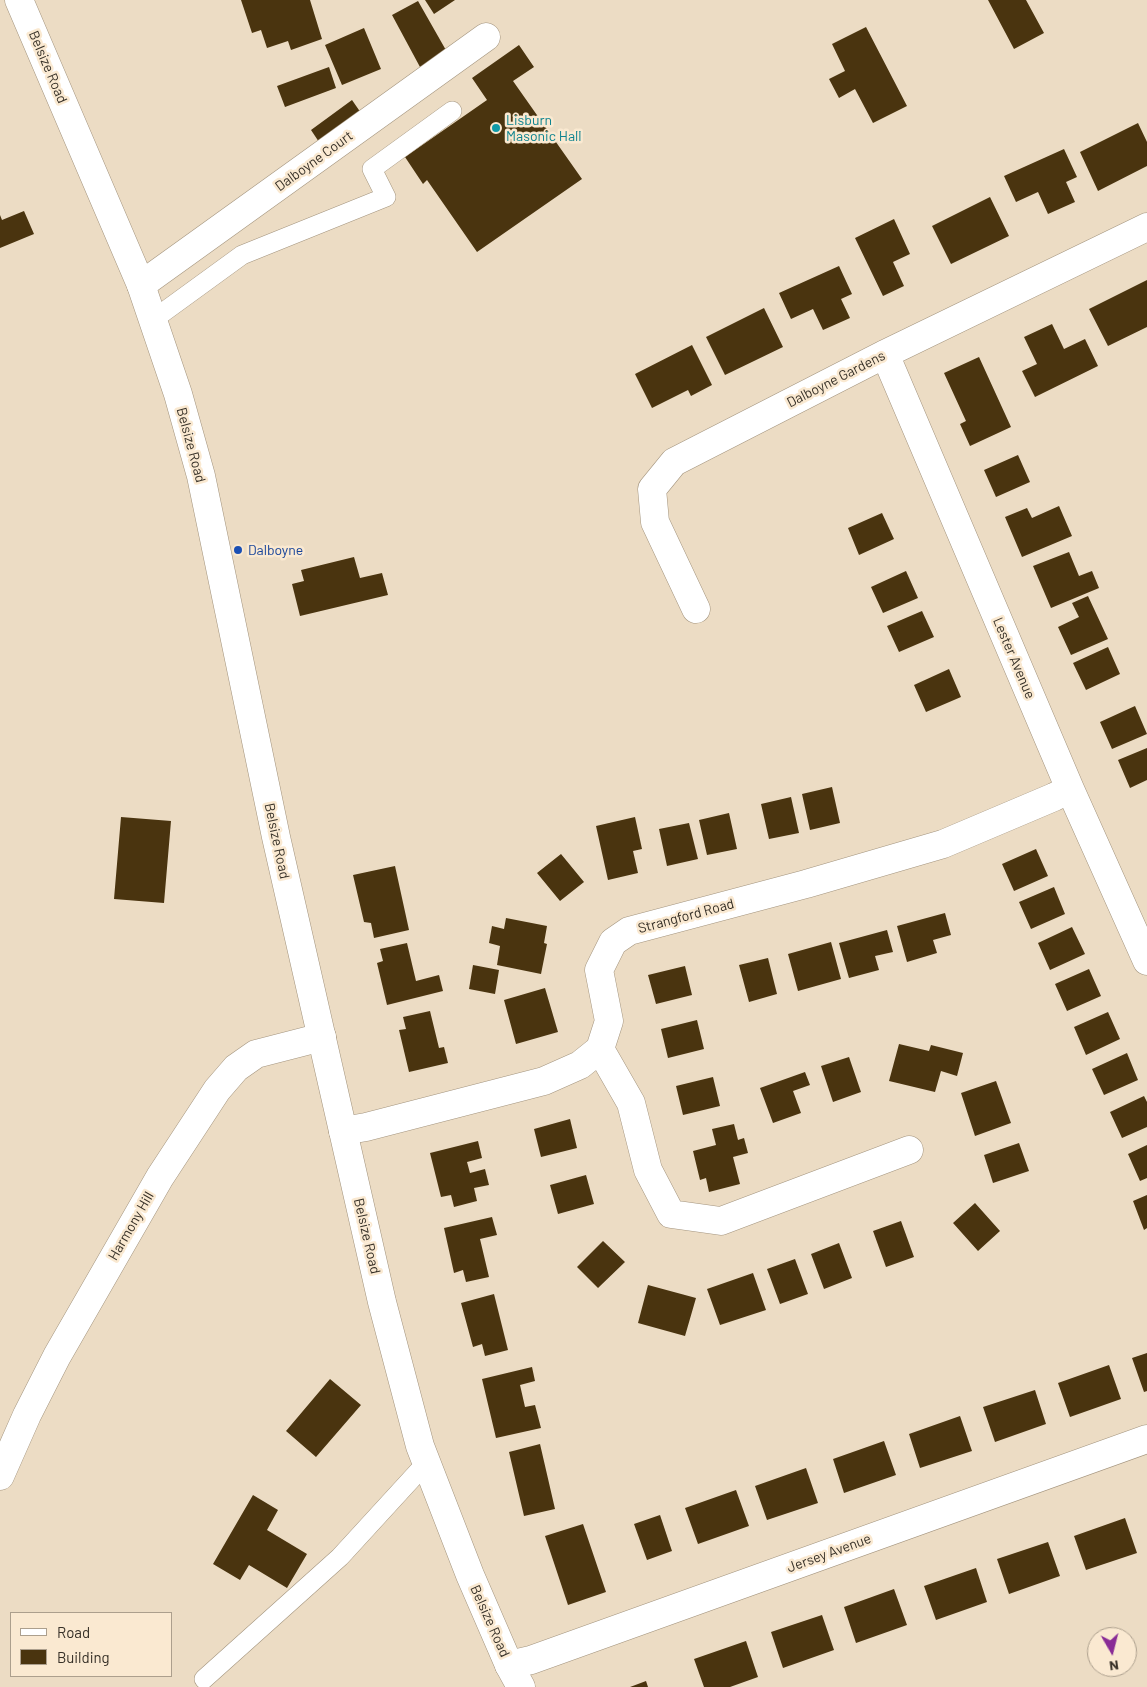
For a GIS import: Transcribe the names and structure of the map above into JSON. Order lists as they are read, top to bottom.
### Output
{
  "streets": {
    "street": [
      "Belsize Road",
      "Dalboyne Court",
      "Dalboyne Gardens",
      "Lester Avenue",
      "Strangford Road",
      "Harmony Hill",
      "Jersey Avenue"
    ]
  },
  "crossings": [
    ["Belsize Road", "Dalboyne Court"],
    ["Belsize Road", "Harmony Hill"],
    ["Belsize Road", "Jersey Avenue"],
    ["Dalboyne Gardens", "Lester Avenue"],
    ["Lester Avenue", "Strangford Road"]
  ],
  "places": ["Lisburn Masonic Hall", "Dalboyne"],
  "legend": ["Road", "Building"],
  "north": "bottom"
}
